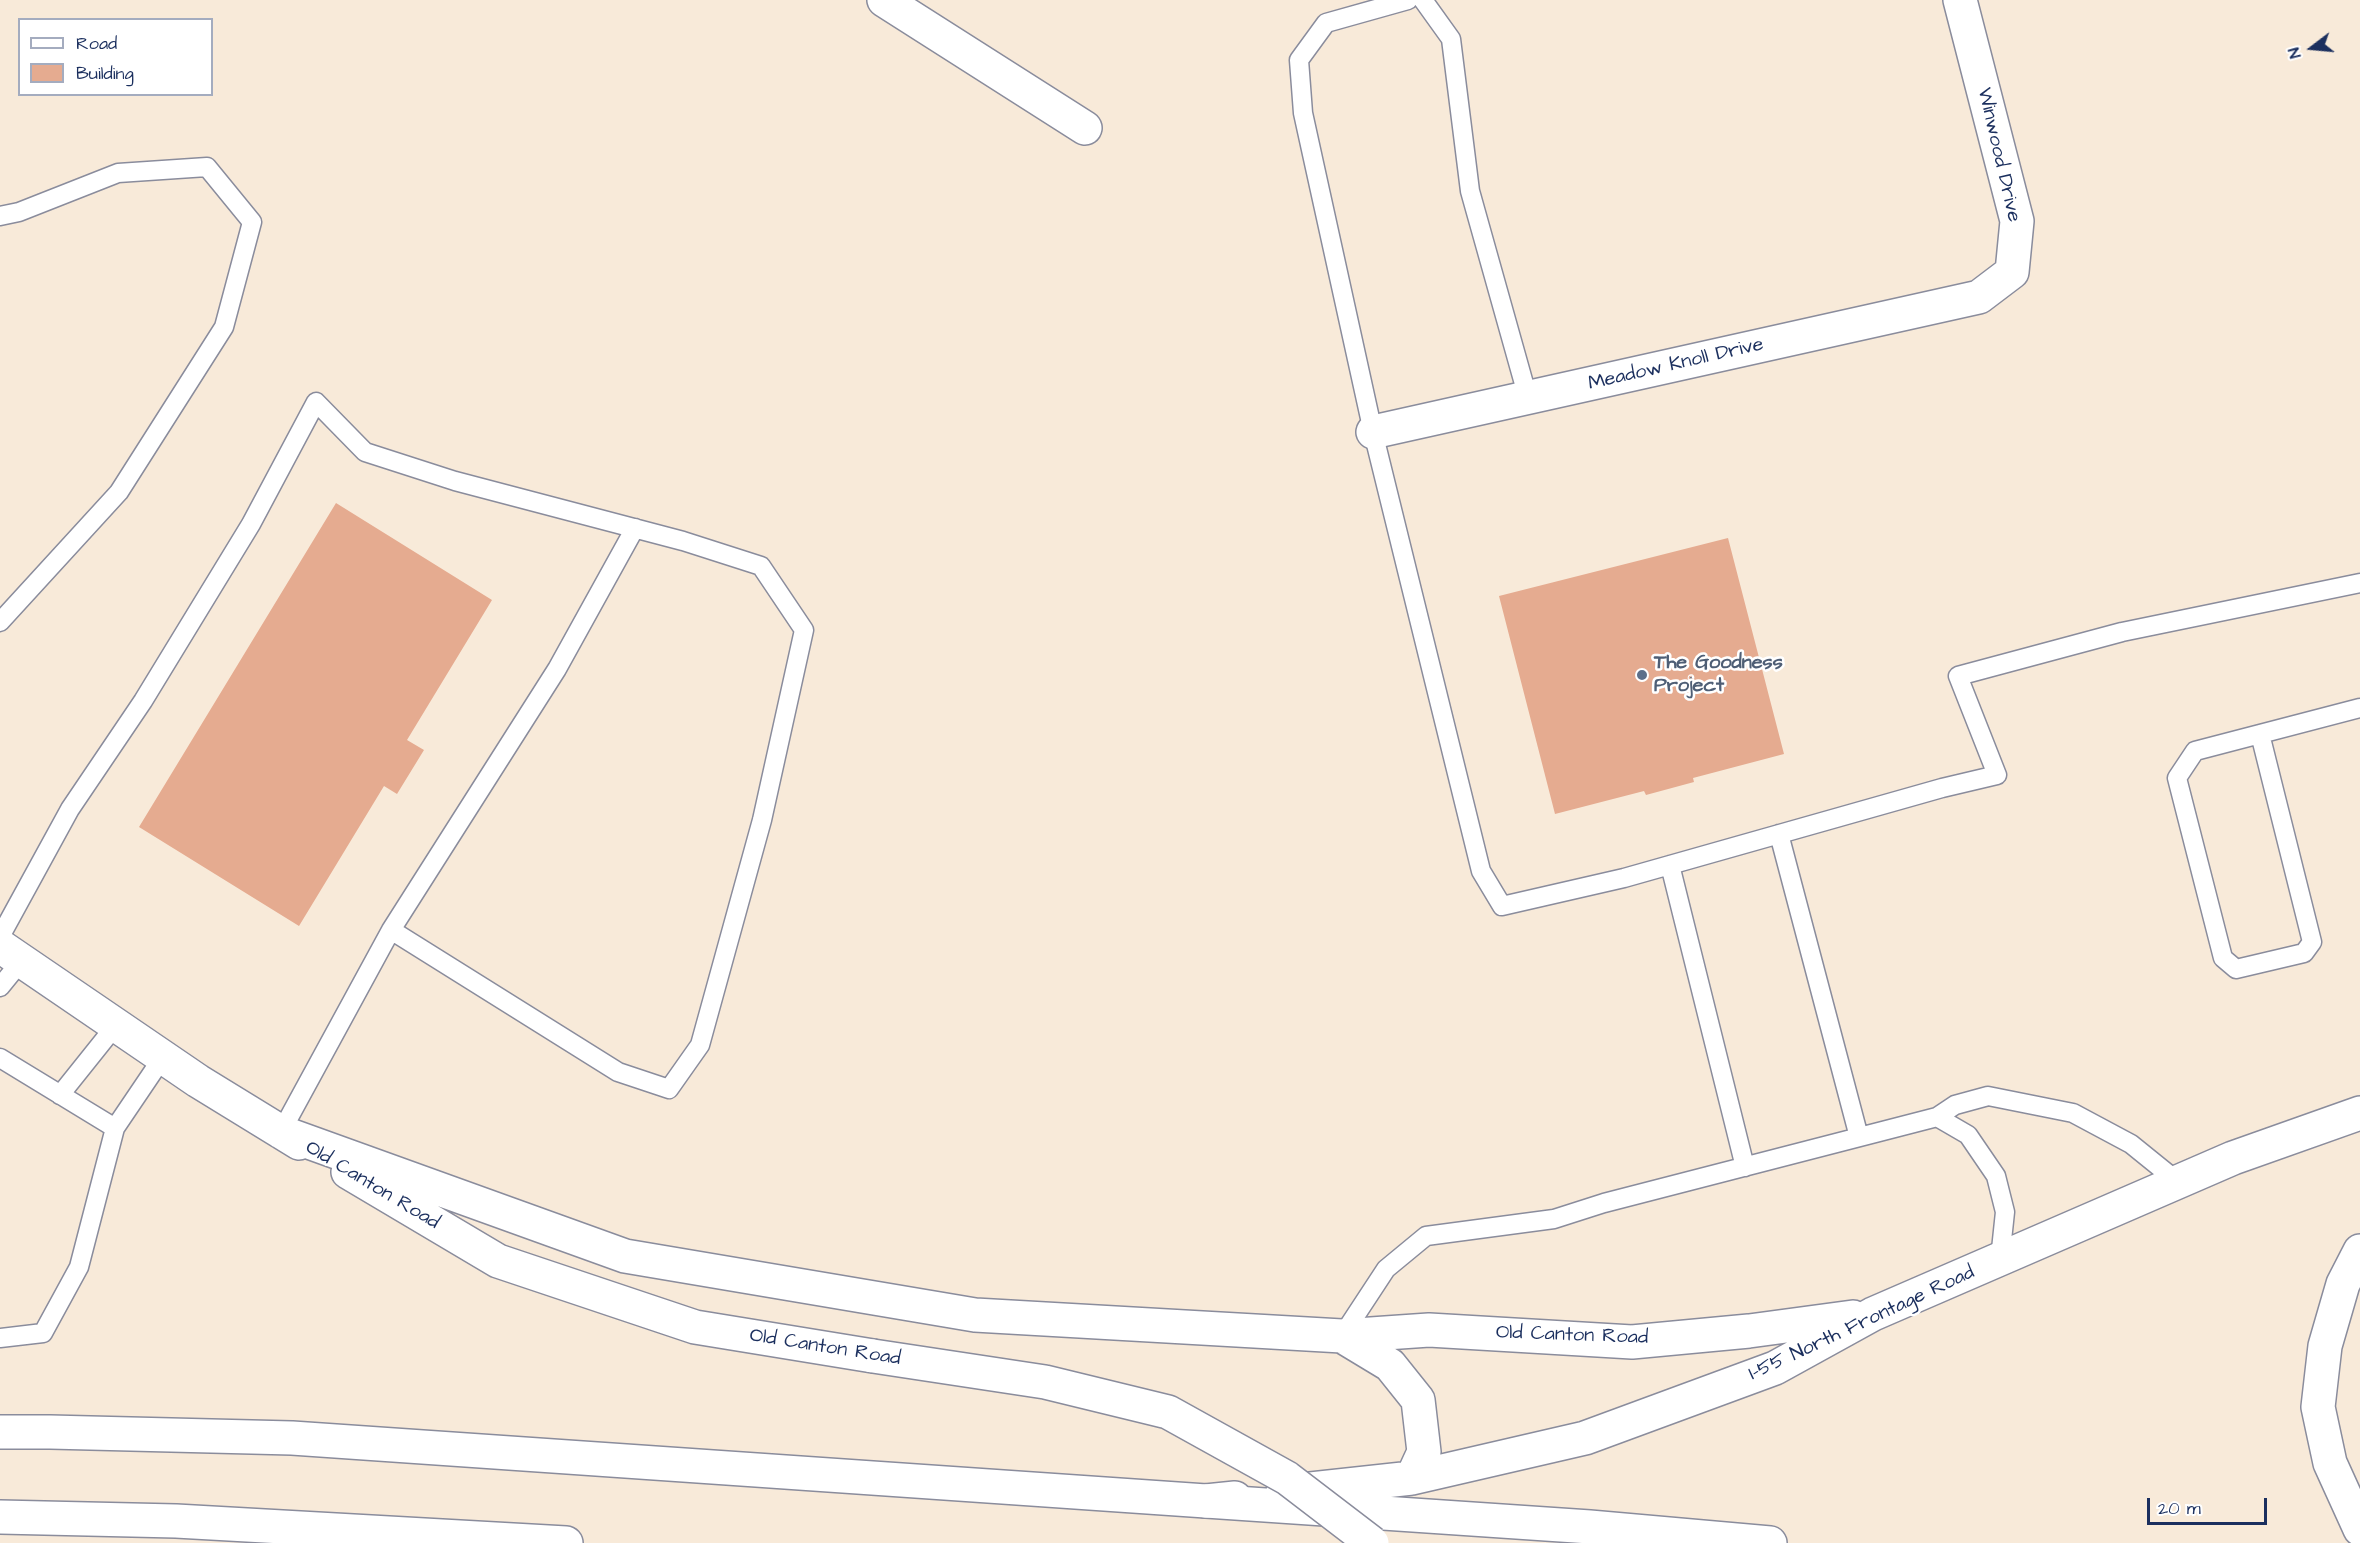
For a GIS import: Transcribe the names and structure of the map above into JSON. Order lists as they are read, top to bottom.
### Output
{
  "streets": {
    "main road": [
      "Winwood Drive",
      "Meadow Knoll Drive",
      "Old Canton Road",
      "I-55 North Frontage Road"
    ]
  },
  "crossings": [
    ["Winwood Drive", "Meadow Knoll Drive"],
    ["Old Canton Road", "I-55 North Frontage Road"]
  ],
  "places": ["The Goodness Project"],
  "legend": ["Road", "Building"],
  "scale_bar": "20 m",
  "north": "left"
}
